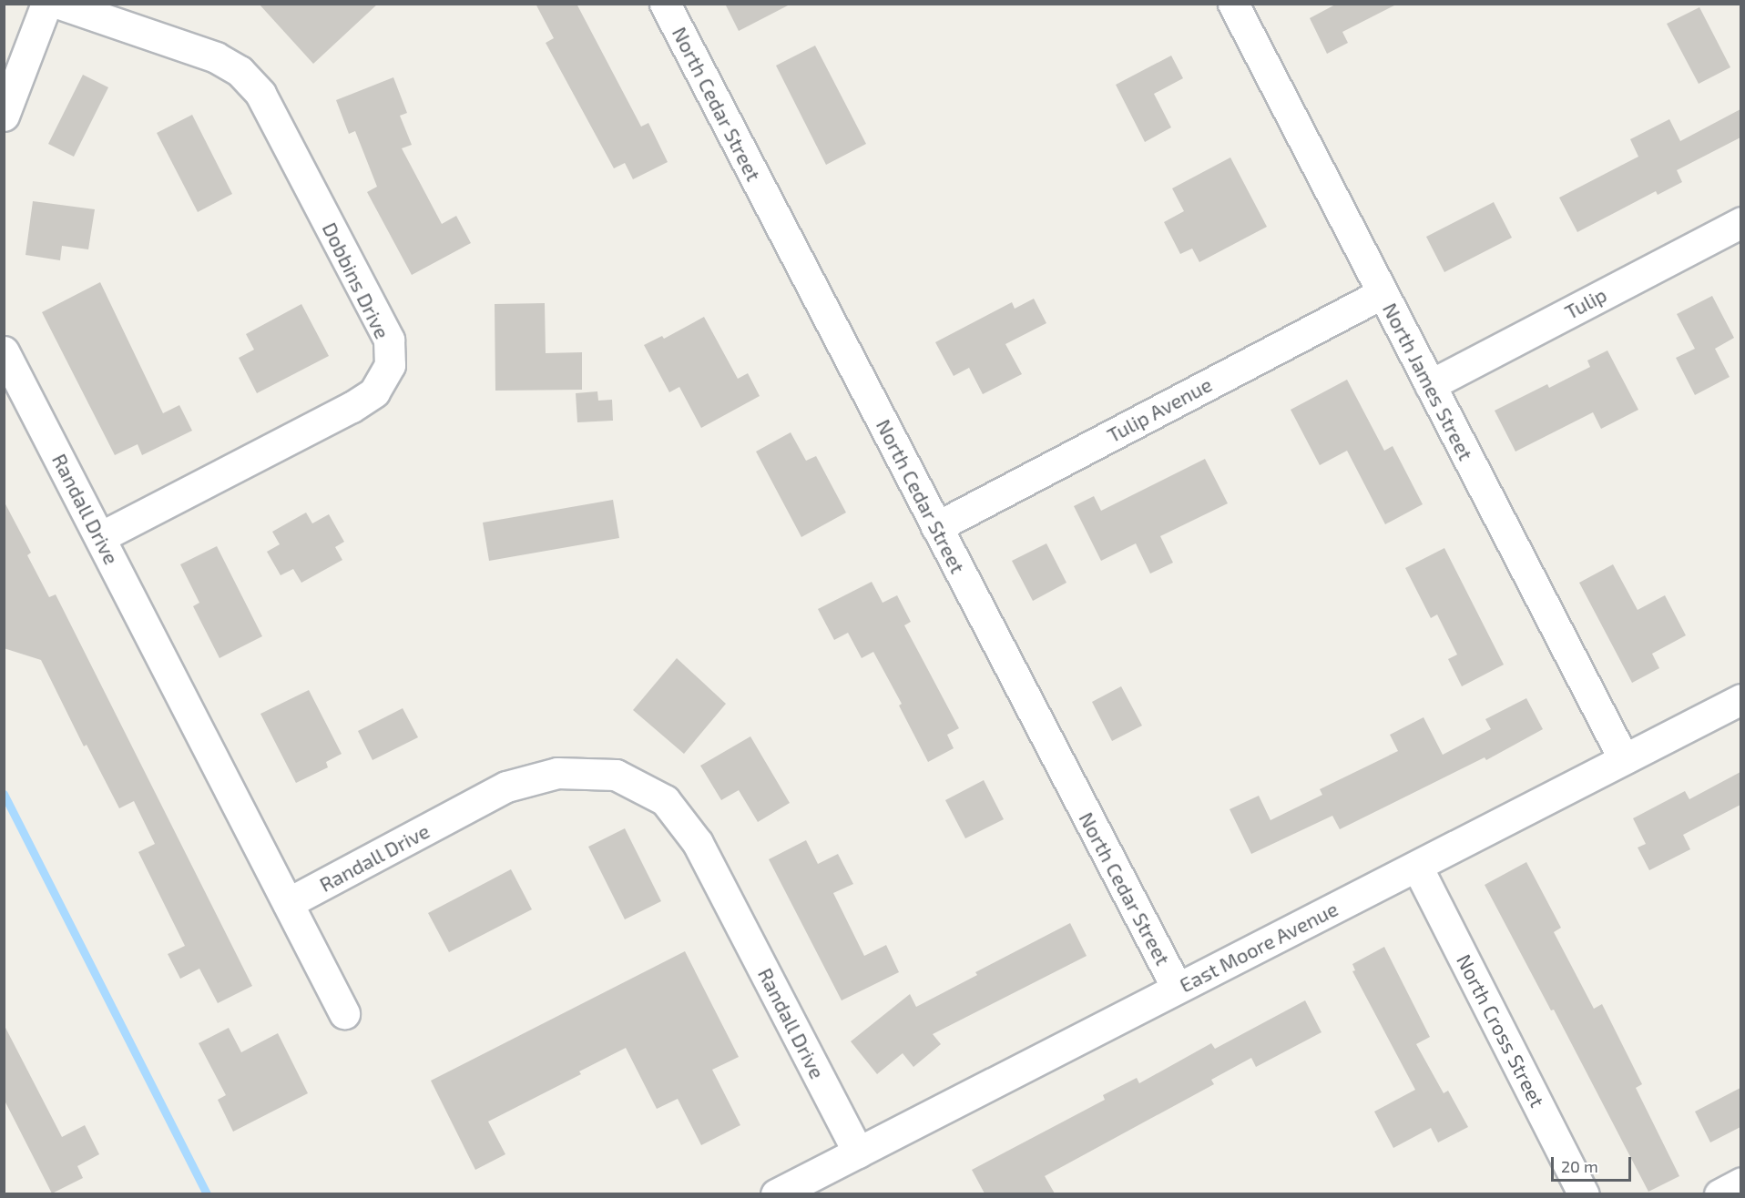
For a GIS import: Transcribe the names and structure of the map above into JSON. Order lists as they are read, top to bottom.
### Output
{
  "streets": {
    "street": [
      "North Cedar Street",
      "Dobbins Drive",
      "Tulip",
      "North James Street",
      "Tulip Avenue",
      "Randall Drive",
      "East Moore Avenue",
      "North Cross Street"
    ]
  },
  "crossings": [
    ["North Cedar Street", "Tulip Avenue"],
    ["North Cedar Street", "East Moore Avenue"],
    ["Dobbins Drive", "Randall Drive"],
    ["Tulip", "North James Street"],
    ["North James Street", "Tulip Avenue"],
    ["North James Street", "East Moore Avenue"],
    ["Randall Drive", "East Moore Avenue"],
    ["East Moore Avenue", "North Cross Street"]
  ],
  "scale_bar": "20 m"
}
